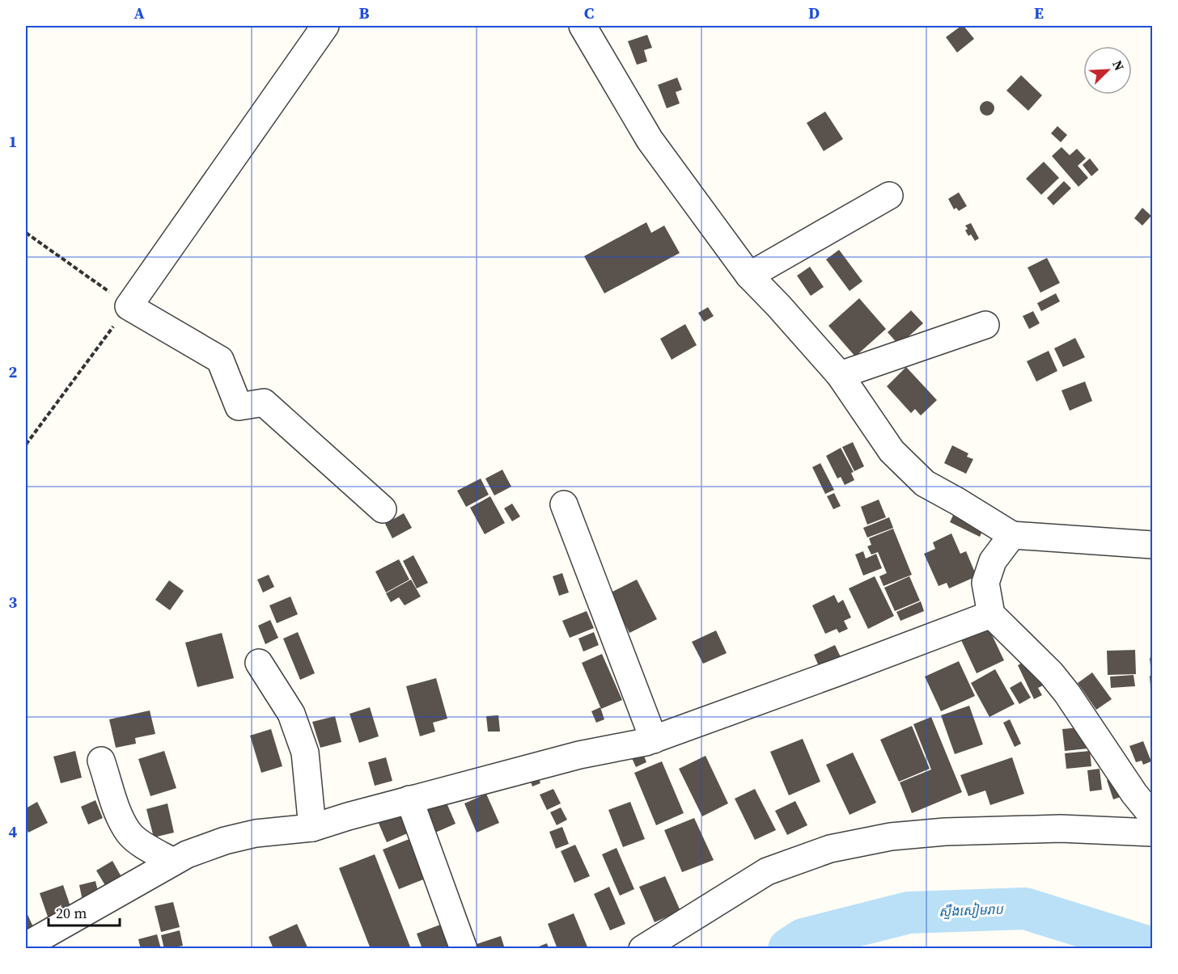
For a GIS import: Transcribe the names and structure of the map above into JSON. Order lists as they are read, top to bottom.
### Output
{
  "water": ["ស្ទឹងសៀមរាប"],
  "scale_bar": "20 m",
  "north": "top right",
  "grid": {
    "columns": [
      "A",
      "B",
      "C",
      "D",
      "E"
    ],
    "rows": [
      "1",
      "2",
      "3",
      "4"
    ]
  }
}
